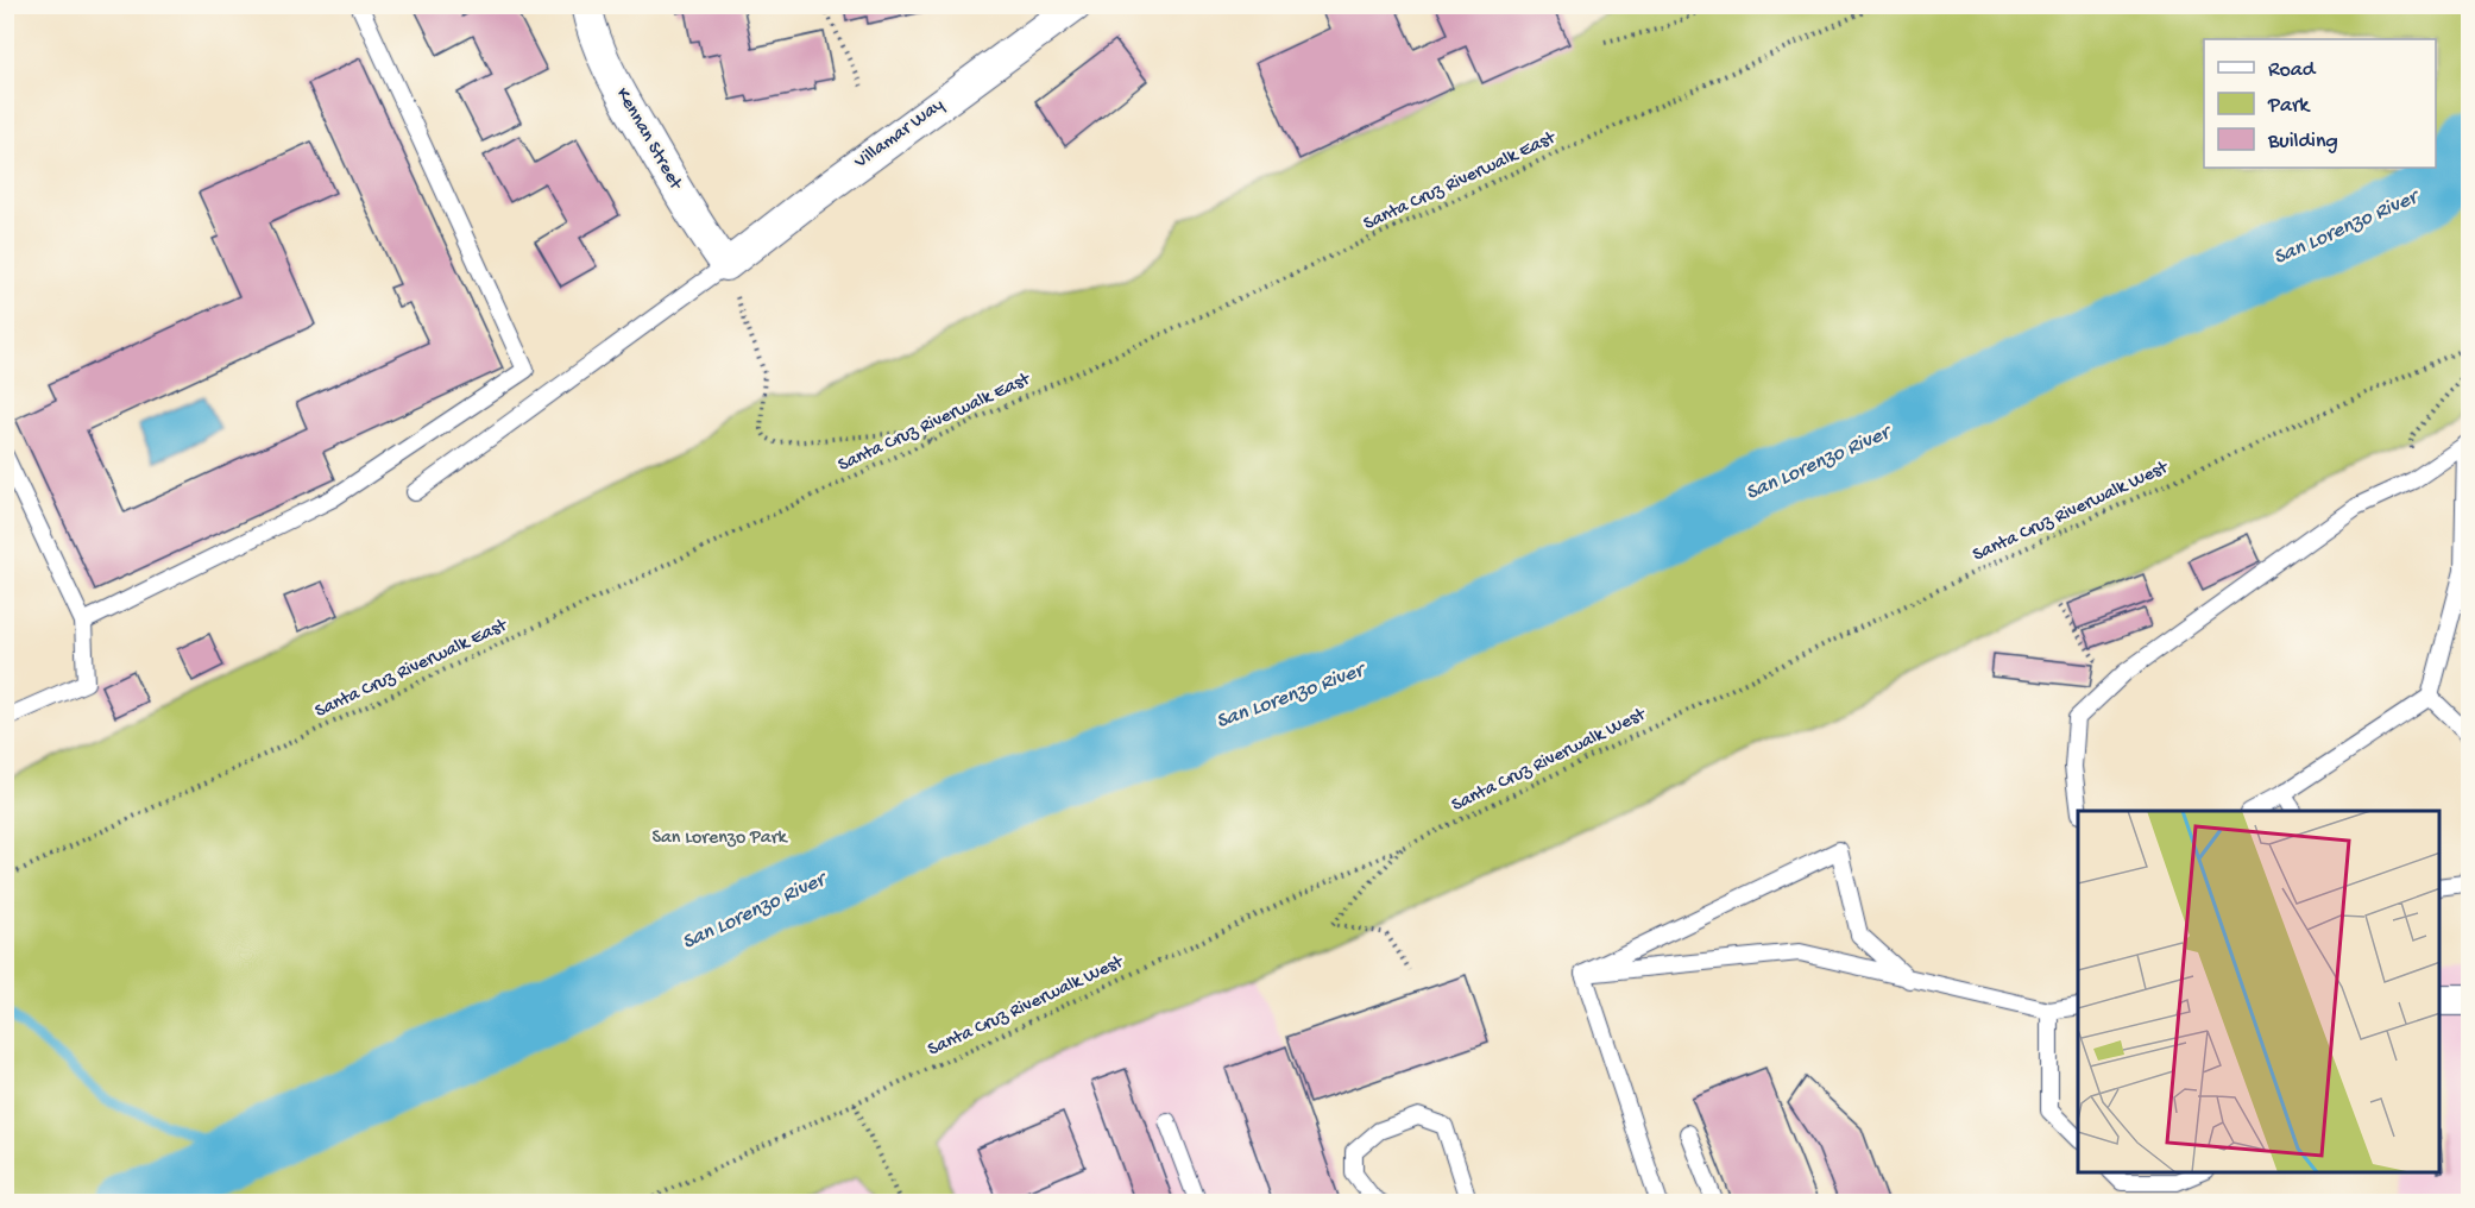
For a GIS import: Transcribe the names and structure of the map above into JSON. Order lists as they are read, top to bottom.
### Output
{
  "streets": {
    "street": ["Villamar Way", "Kennan Street"],
    "path": ["Santa Cruz Riverwalk East", "Santa Cruz Riverwalk West"]
  },
  "crossings": [
    ["Villamar Way", "Kennan Street"]
  ],
  "water": ["San Lorenzo River"],
  "parks": ["San Lorenzo Park"],
  "legend": ["Road", "Park", "Building"]
}
